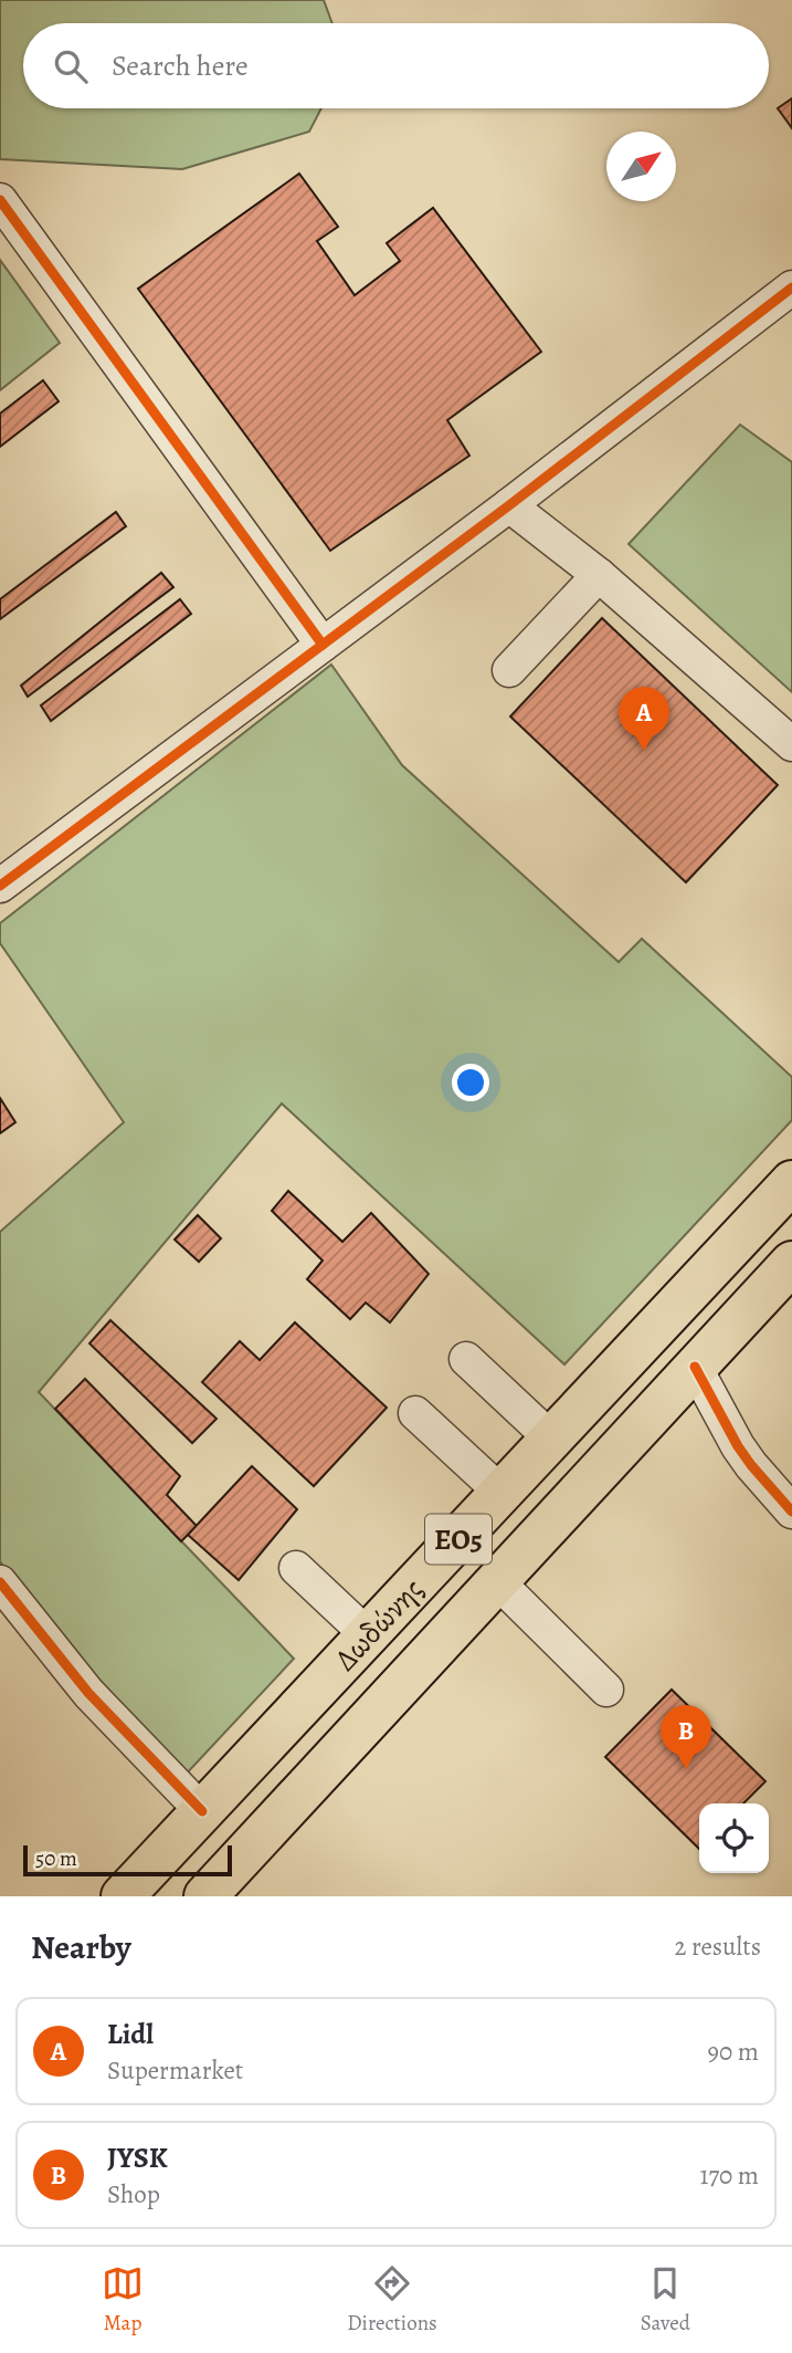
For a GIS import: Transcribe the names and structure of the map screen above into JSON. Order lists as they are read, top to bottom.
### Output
{
  "streets": {
    "main road": ["ΕΟ5", "Δωδώνης"]
  },
  "scale_bar": "50 m",
  "north": "top right",
  "page": {
    "search": "Search here",
    "pins": ["A", "B"],
    "scale": "50 m",
    "heading": ["Nearby", "2 results"],
    "list": [
      {
        "mark": "A",
        "name": "Lidl",
        "note": "Supermarket",
        "value": "90 m"
      },
      {
        "mark": "B",
        "name": "JYSK",
        "note": "Shop",
        "value": "170 m"
      }
    ],
    "nav": ["Map", "Directions", "Saved"]
  }
}
